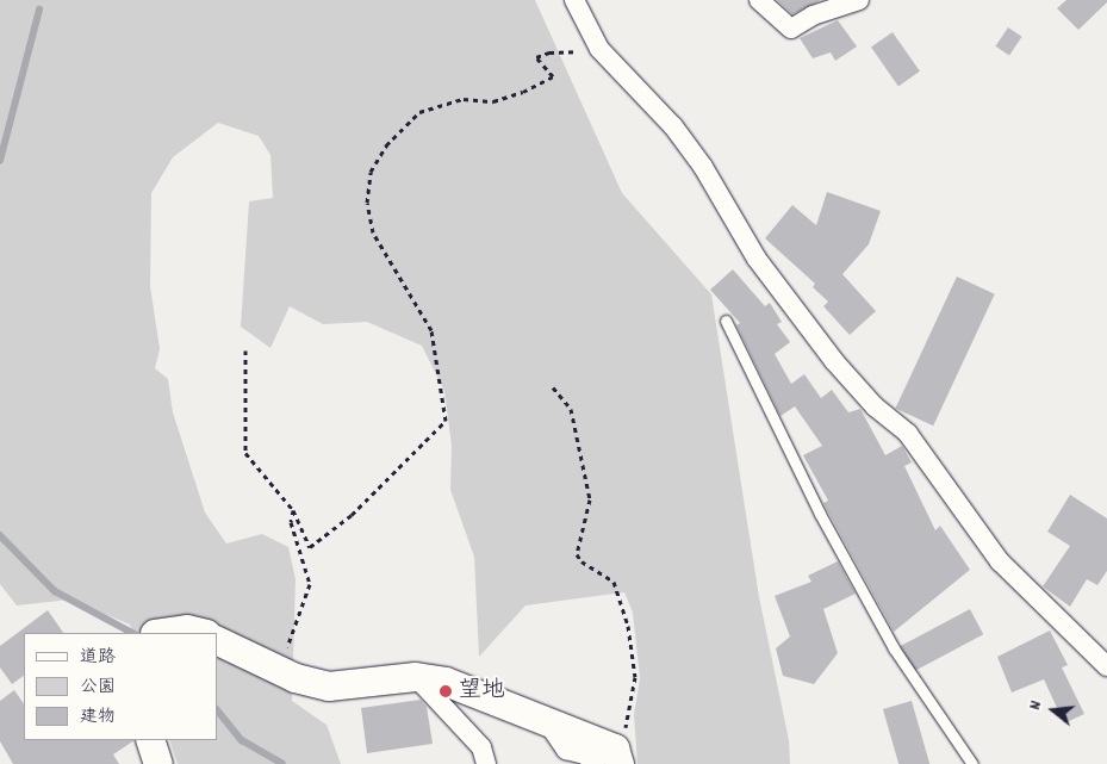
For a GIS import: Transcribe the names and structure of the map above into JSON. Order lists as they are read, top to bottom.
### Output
{
  "places": ["望地"],
  "legend": ["道路", "公園", "建物"],
  "north": "left"
}
